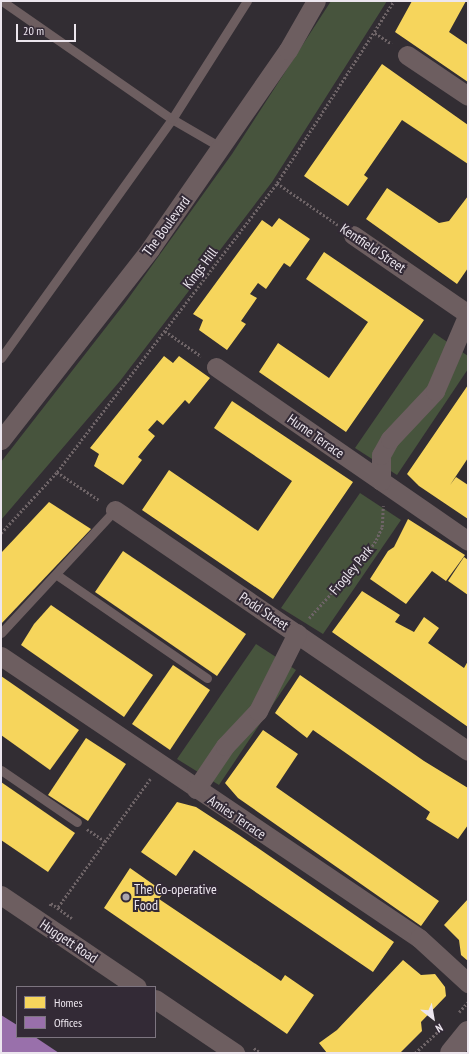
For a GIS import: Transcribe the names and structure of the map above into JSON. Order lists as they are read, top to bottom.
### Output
{
  "streets": {
    "street": [
      "The Boulevard",
      "Kentfield Street",
      "Hume Terrace",
      "Podd Street",
      "Amies Terrace",
      "Huggett Road"
    ],
    "path": ["Kings Hill", "Frogley Park"]
  },
  "crossings": [
    ["Kentfield Street", "Kings Hill"],
    ["Hume Terrace", "Frogley Park"],
    ["Frogley Park", "Podd Street"]
  ],
  "places": ["The Co-operative Food"],
  "legend": ["Homes", "Offices"],
  "scale_bar": "20 m",
  "north": "bottom right"
}
